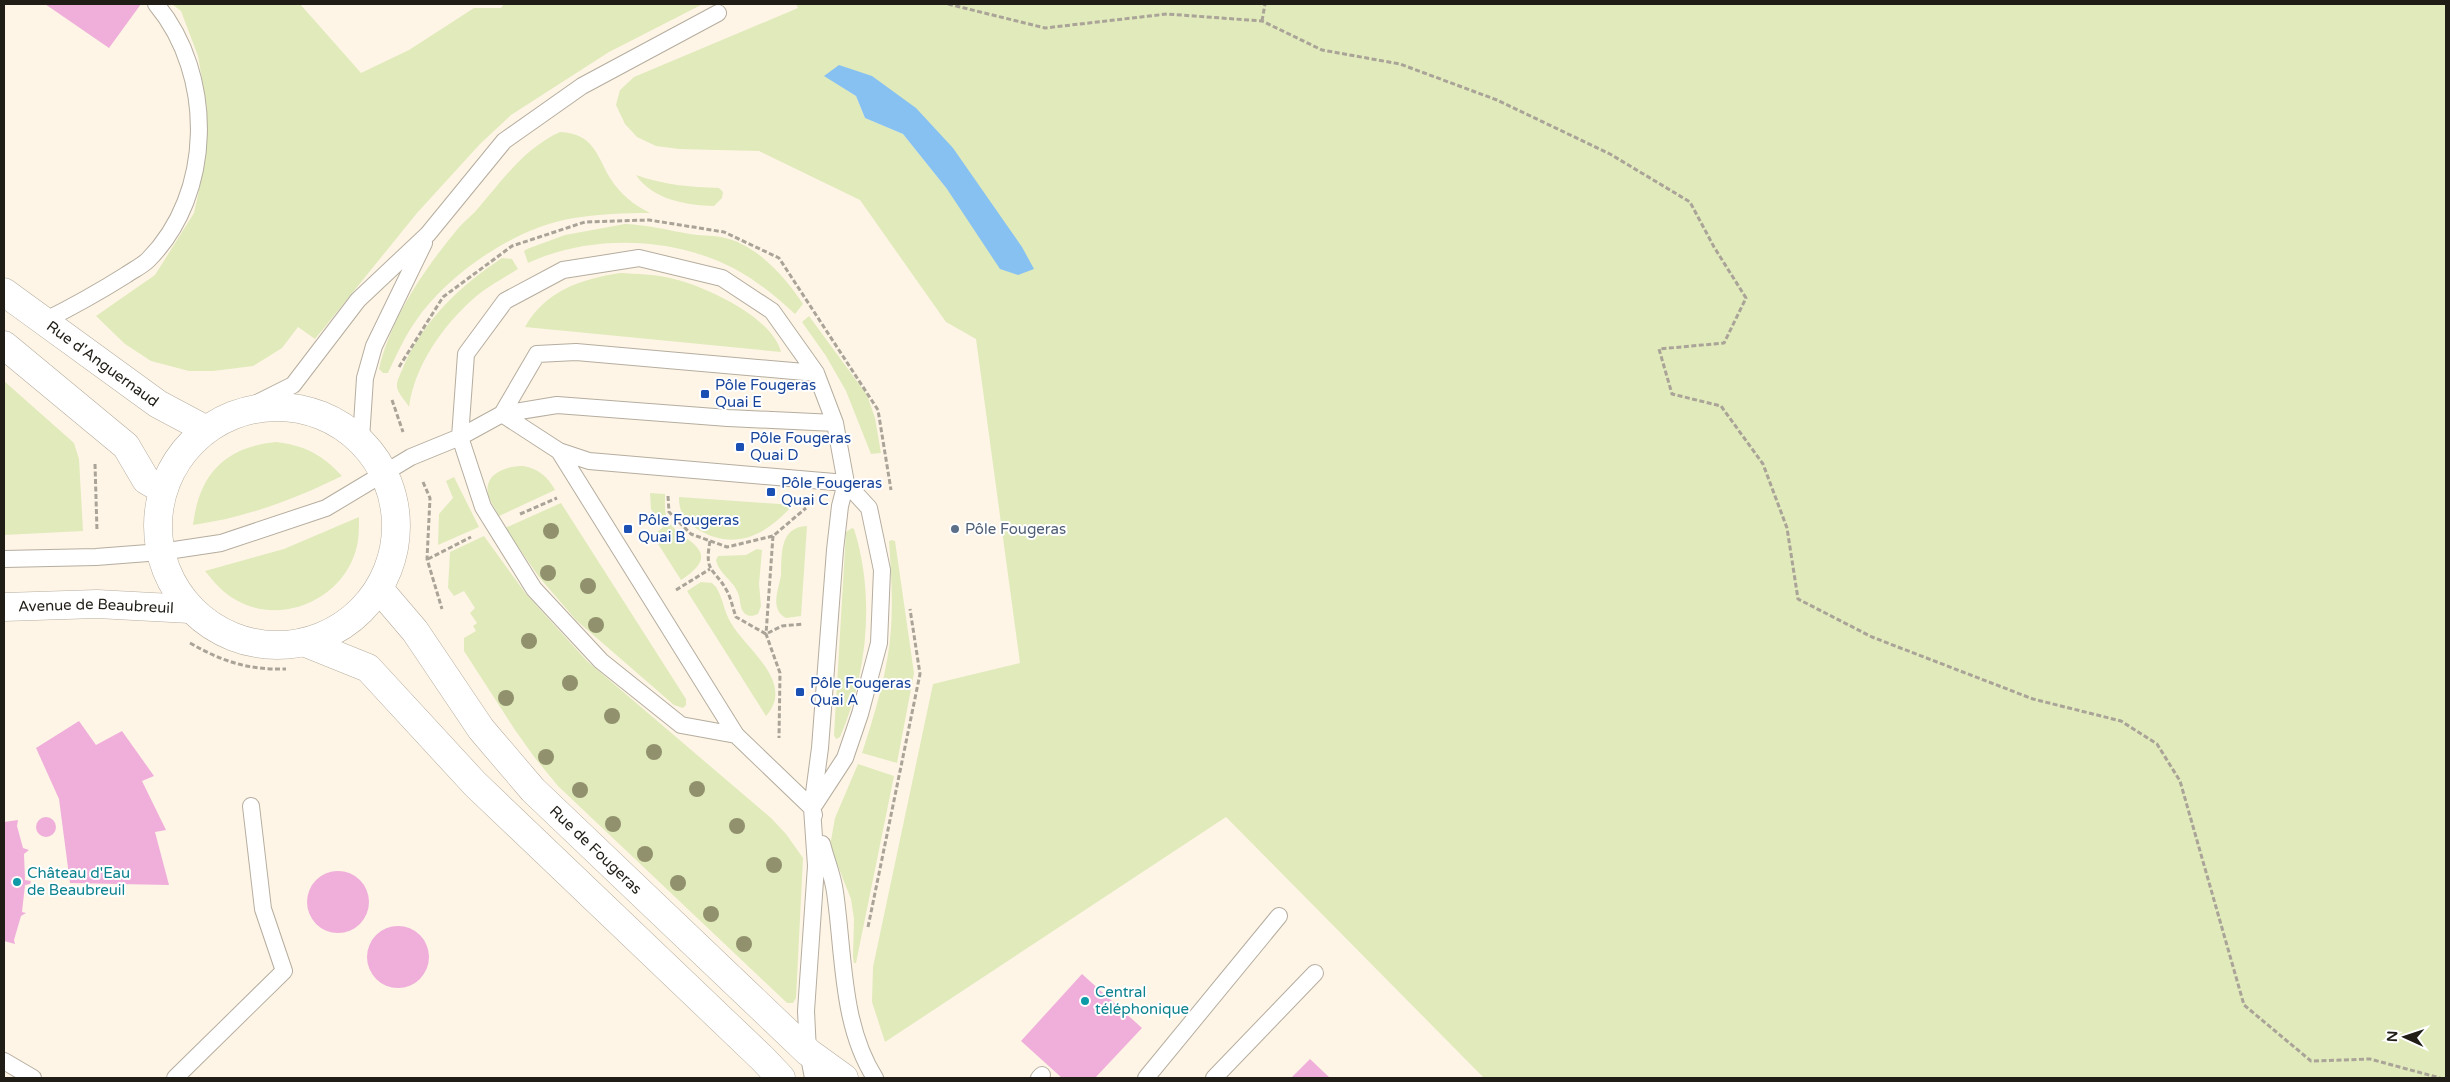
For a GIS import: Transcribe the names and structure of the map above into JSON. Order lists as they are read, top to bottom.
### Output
{
  "streets": {
    "main road": ["Rue d'Anguernaud", "Avenue de Beaubreuil", "Rue de Fougeras"]
  },
  "places": {
    "transit": [
      "Pôle Fougeras Quai E",
      "Pôle Fougeras Quai D",
      "Pôle Fougeras Quai C",
      "Pôle Fougeras Quai B",
      "Pôle Fougeras Quai A"
    ],
    "other": ["Pôle Fougeras", "Château d'Eau de Beaubreuil", "Central téléphonique"]
  },
  "north": "left"
}
